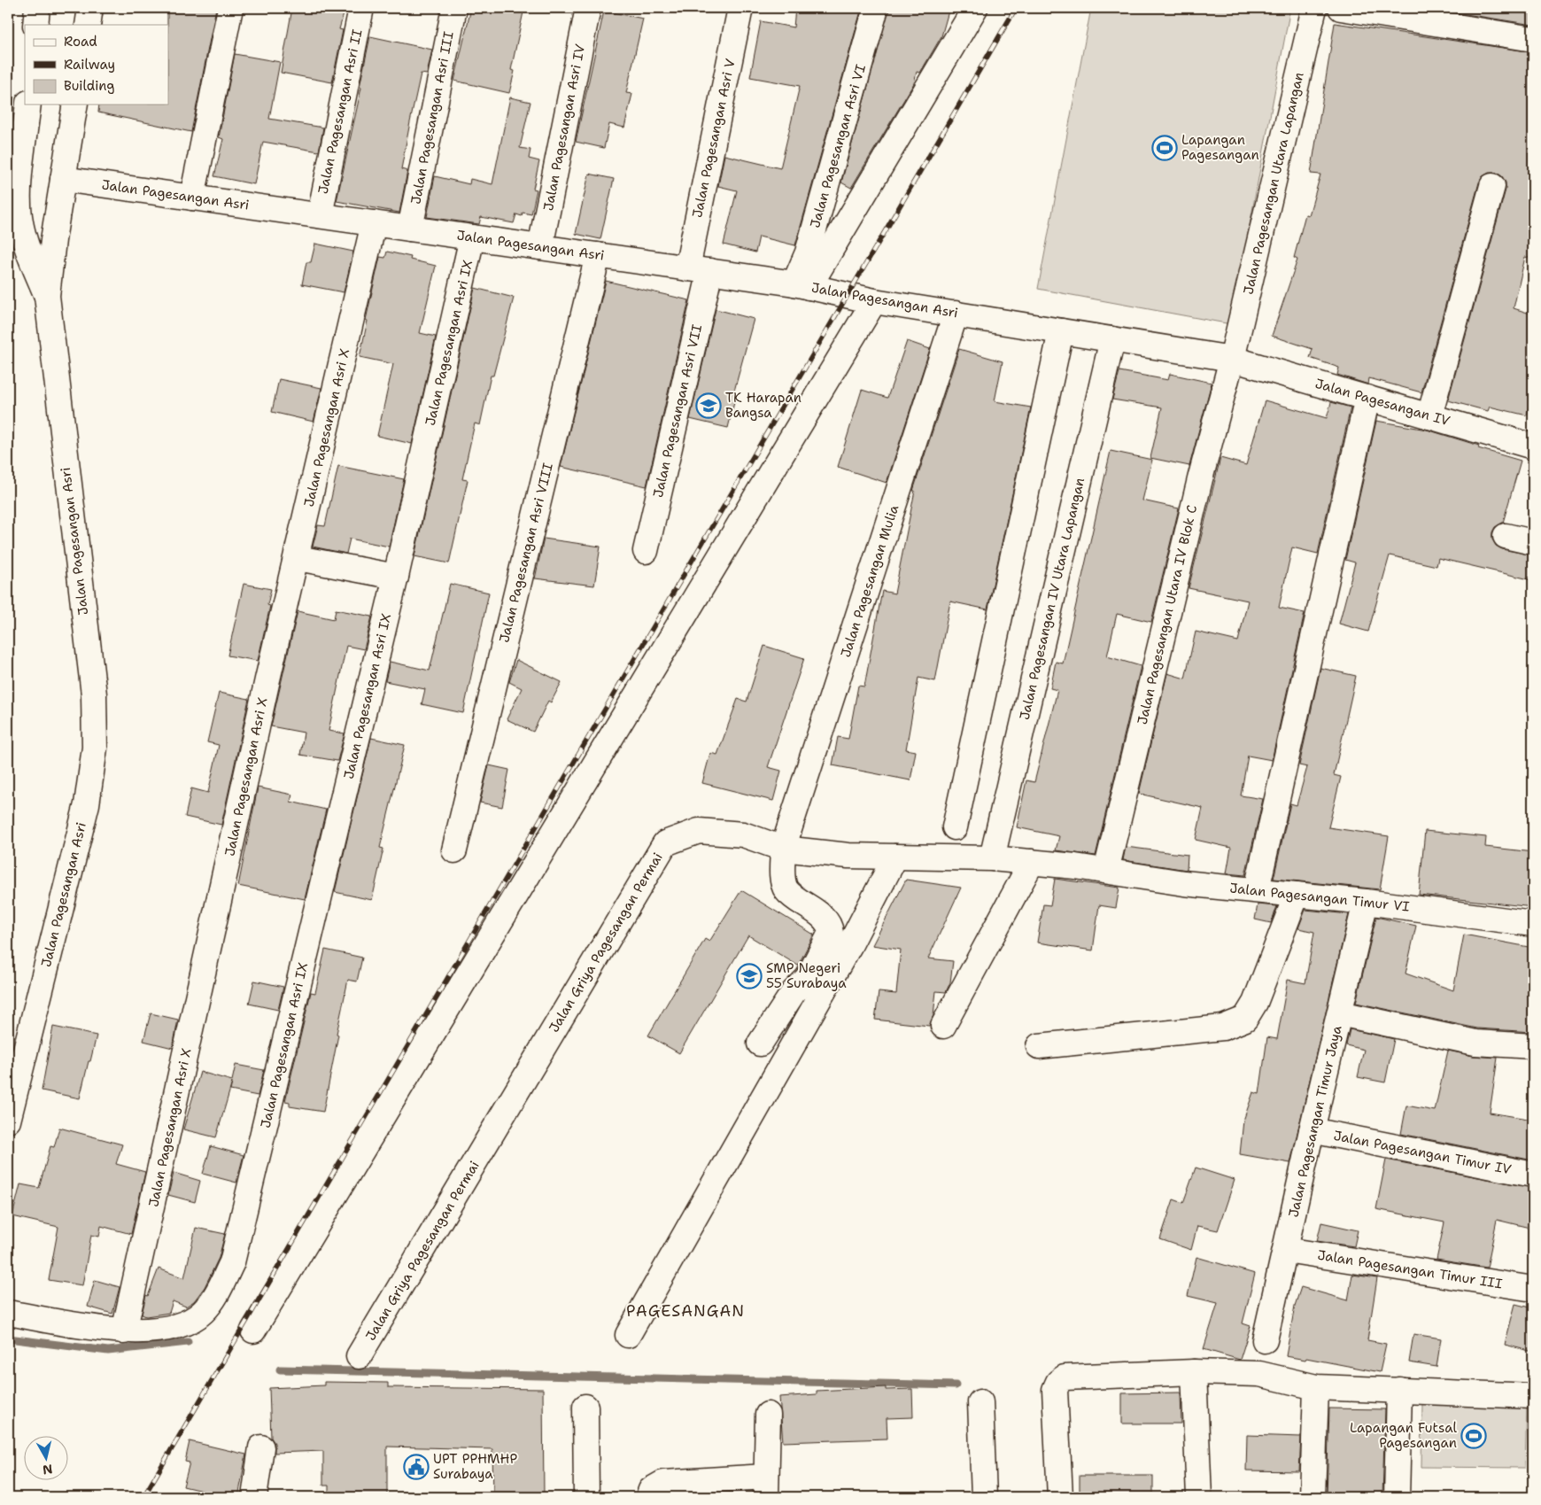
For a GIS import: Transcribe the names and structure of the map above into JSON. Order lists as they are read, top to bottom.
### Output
{
  "streets": {
    "street": [
      "Jalan Pagesangan Asri II",
      "Jalan Pagesangan Asri III",
      "Jalan Pagesangan Asri IV",
      "Jalan Pagesangan Asri V",
      "Jalan Pagesangan Asri VI",
      "Jalan Pagesangan Utara Lapangan",
      "Jalan Pagesangan Asri",
      "Jalan Pagesangan Asri IX",
      "Jalan Pagesangan IV",
      "Jalan Pagesangan Asri VII",
      "Jalan Pagesangan Asri X",
      "Jalan Pagesangan Asri VIII",
      "Jalan Pagesangan Mulia",
      "Jalan Pagesangan IV Utara Lapangan",
      "Jalan Pagesangan Utara IV Blok C",
      "Jalan Pagesangan Timur VI",
      "Jalan Griya Pagesangan Permai",
      "Jalan Pagesangan Timur Jaya",
      "Jalan Pagesangan Timur IV",
      "Jalan Pagesangan Timur III"
    ]
  },
  "crossings": [
    ["Jalan Pagesangan Asri II", "Jalan Pagesangan Asri"],
    ["Jalan Pagesangan Asri III", "Jalan Pagesangan Asri"],
    ["Jalan Pagesangan Asri IV", "Jalan Pagesangan Asri"],
    ["Jalan Pagesangan Asri V", "Jalan Pagesangan Asri"],
    ["Jalan Pagesangan Asri V", "Jalan Pagesangan Asri VII"],
    ["Jalan Pagesangan Asri VI", "Jalan Pagesangan Asri"],
    ["Jalan Pagesangan Utara Lapangan", "Jalan Pagesangan Asri"],
    ["Jalan Pagesangan Utara Lapangan", "Jalan Pagesangan IV"],
    ["Jalan Pagesangan Utara Lapangan", "Jalan Pagesangan Utara IV Blok C"],
    ["Jalan Pagesangan Asri", "Jalan Pagesangan Asri IX"],
    ["Jalan Pagesangan Asri", "Jalan Pagesangan IV"],
    ["Jalan Pagesangan Asri", "Jalan Pagesangan Asri VII"],
    ["Jalan Pagesangan Asri", "Jalan Pagesangan Asri X"],
    ["Jalan Pagesangan Asri", "Jalan Pagesangan Asri VIII"],
    ["Jalan Pagesangan Asri", "Jalan Pagesangan Mulia"],
    ["Jalan Pagesangan Asri", "Jalan Pagesangan IV Utara Lapangan"],
    ["Jalan Pagesangan Asri", "Jalan Pagesangan Utara IV Blok C"],
    ["Jalan Pagesangan Asri IX", "Jalan Pagesangan Asri X"],
    ["Jalan Pagesangan IV", "Jalan Pagesangan Utara IV Blok C"],
    ["Jalan Pagesangan Mulia", "Jalan Griya Pagesangan Permai"],
    ["Jalan Pagesangan IV Utara Lapangan", "Jalan Griya Pagesangan Permai"],
    ["Jalan Pagesangan Utara IV Blok C", "Jalan Pagesangan Timur VI"],
    ["Jalan Pagesangan Utara IV Blok C", "Jalan Griya Pagesangan Permai"],
    ["Jalan Pagesangan Timur VI", "Jalan Griya Pagesangan Permai"],
    ["Jalan Pagesangan Timur VI", "Jalan Pagesangan Timur Jaya"],
    ["Jalan Pagesangan Timur Jaya", "Jalan Pagesangan Timur IV"],
    ["Jalan Pagesangan Timur Jaya", "Jalan Pagesangan Timur III"]
  ],
  "districts": ["PAGESANGAN"],
  "places": {
    "sports": ["Lapangan Pagesangan", "Lapangan Futsal Pagesangan"],
    "school or university": ["TK Harapan Bangsa", "SMP Negeri 55 Surabaya"],
    "public building": ["UPT PPHMHP Surabaya"]
  },
  "legend": ["Road", "Railway", "Building"],
  "north": "bottom"
}
